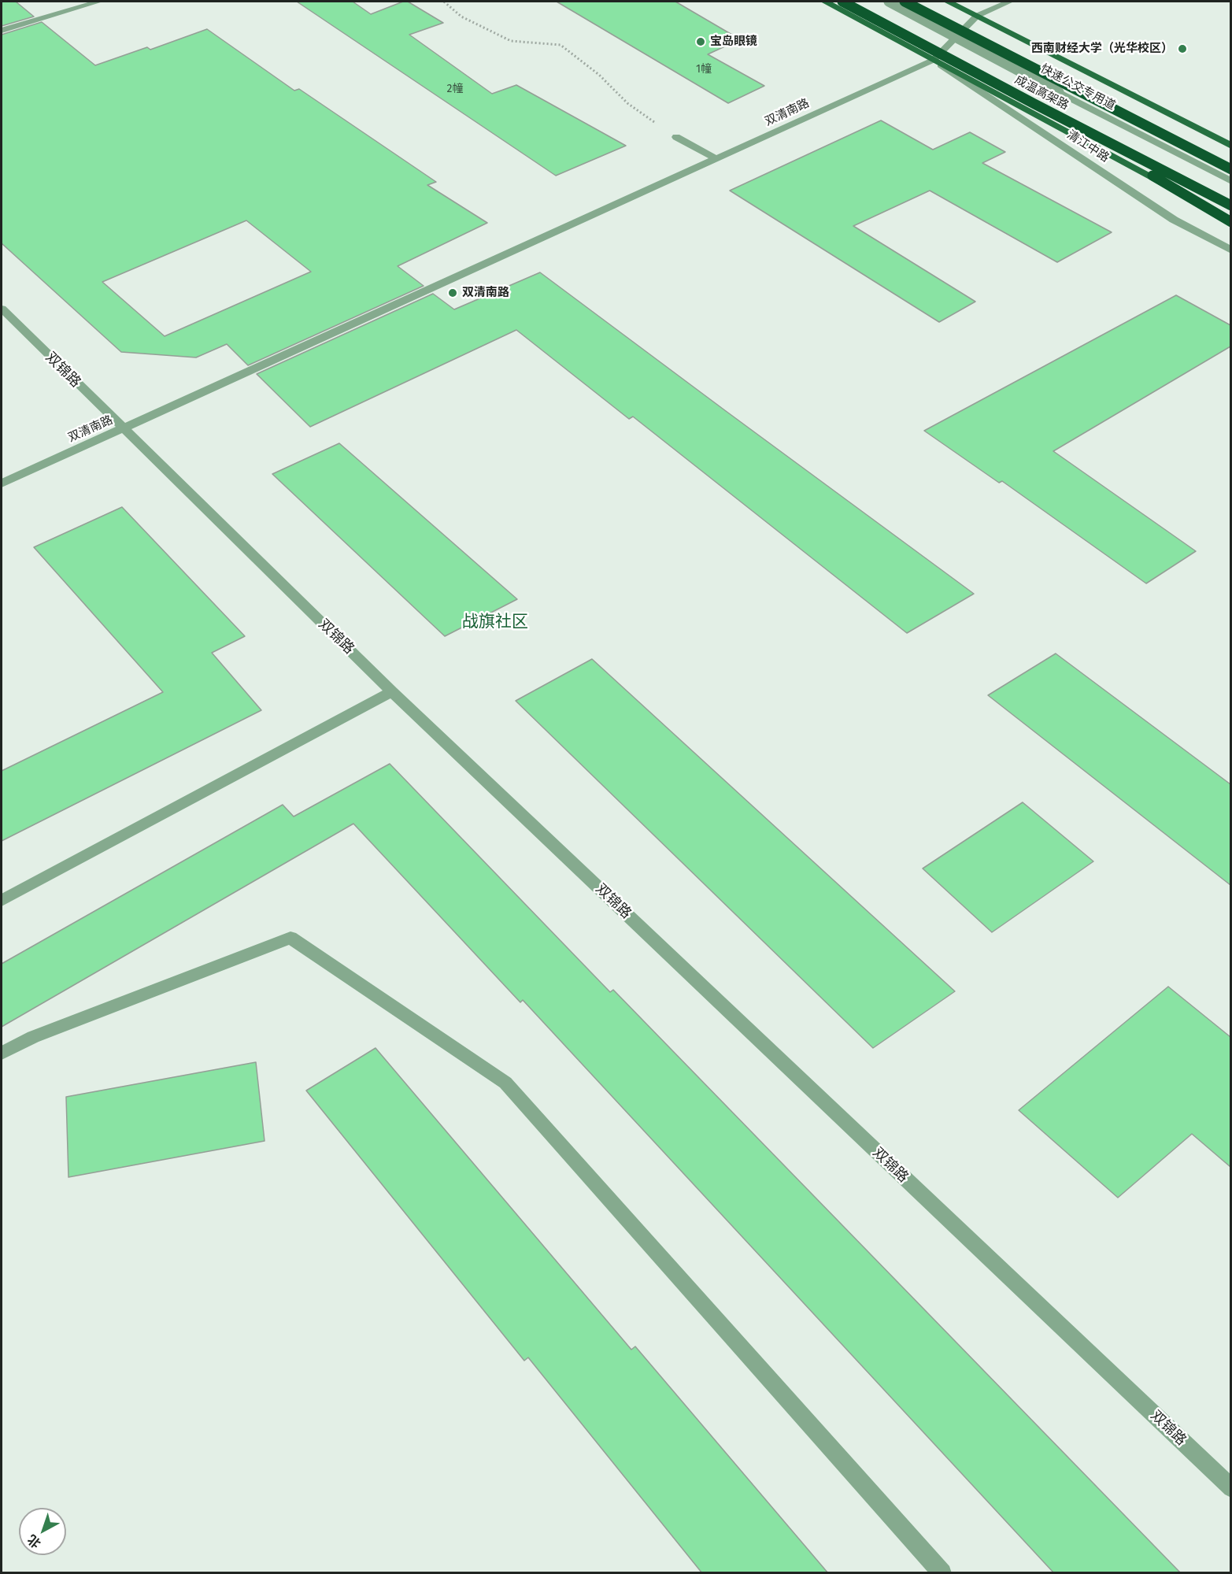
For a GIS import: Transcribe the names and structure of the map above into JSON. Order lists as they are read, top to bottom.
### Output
{
  "streets": {
    "highway": ["成温高架路"],
    "main road": ["清江中路"],
    "street": ["快速公交专用道", "双清南路", "双锦路"]
  },
  "crossings": [
    ["双清南路", "清江中路"],
    ["双清南路", "双锦路"]
  ],
  "districts": ["战旗社区"],
  "places": ["宝岛眼镜", "西南财经大学（光华校区）", "双清南路"],
  "house_numbers": ["1幢", "2幢"],
  "north": "bottom left"
}
